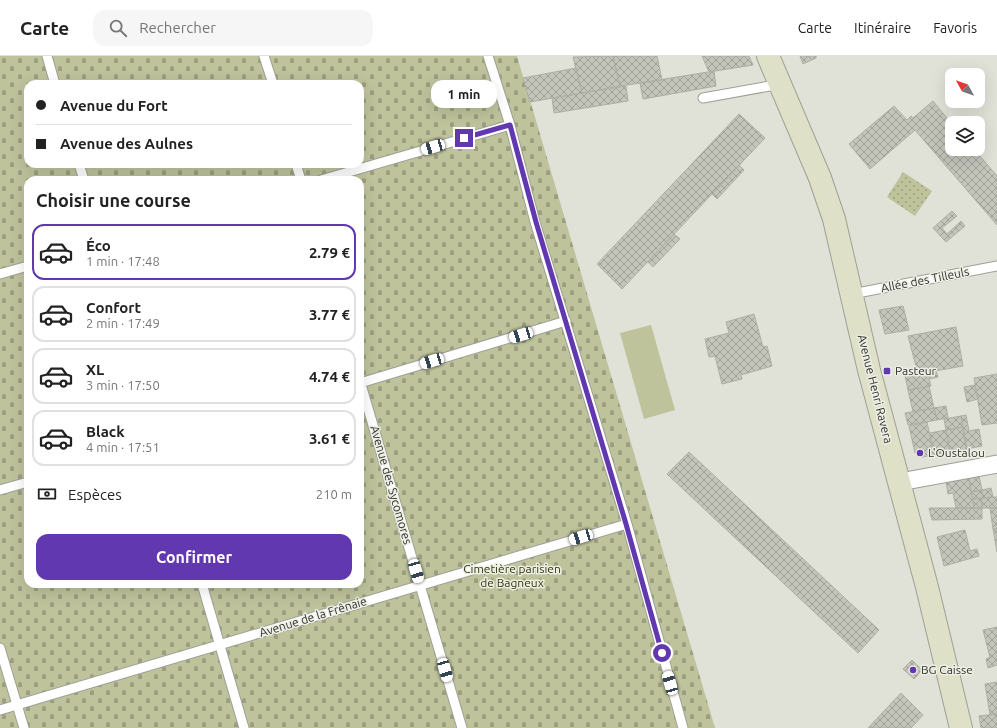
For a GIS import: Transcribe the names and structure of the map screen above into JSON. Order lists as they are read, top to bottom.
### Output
{
  "streets": {
    "street": ["Avenue Henri Ravera"],
    "lane": ["Allée des Tilleuls", "Avenue des Sycomores", "Avenue de la Frênaie"]
  },
  "crossings": [
    ["Allée des Tilleuls", "Avenue Henri Ravera"],
    ["Avenue des Sycomores", "Avenue de la Frênaie"]
  ],
  "parks": ["Cimetière parisien de Bagneux"],
  "places": {
    "transit": ["Pasteur"],
    "other": ["L'Oustalou", "BG Caisse"]
  },
  "north": "top left",
  "page": {
    "header": "Carte",
    "search": "Rechercher",
    "nav": ["Carte", "Itinéraire", "Favoris"],
    "bubble": "1 min",
    "banner": ["Avenue du Fort", "Avenue des Aulnes"],
    "heading": "Choisir une course",
    "list": [
      {
        "name": "Éco",
        "note": "1 min · 17:48",
        "value": "2.79 €"
      },
      {
        "name": "Confort",
        "note": "2 min · 17:49",
        "value": "3.77 €"
      },
      {
        "name": "XL",
        "note": "3 min · 17:50",
        "value": "4.74 €"
      },
      {
        "name": "Black",
        "note": "4 min · 17:51",
        "value": "3.61 €"
      }
    ],
    "pay": ["Espèces", "210 m"],
    "buttons": "Confirmer"
  }
}
